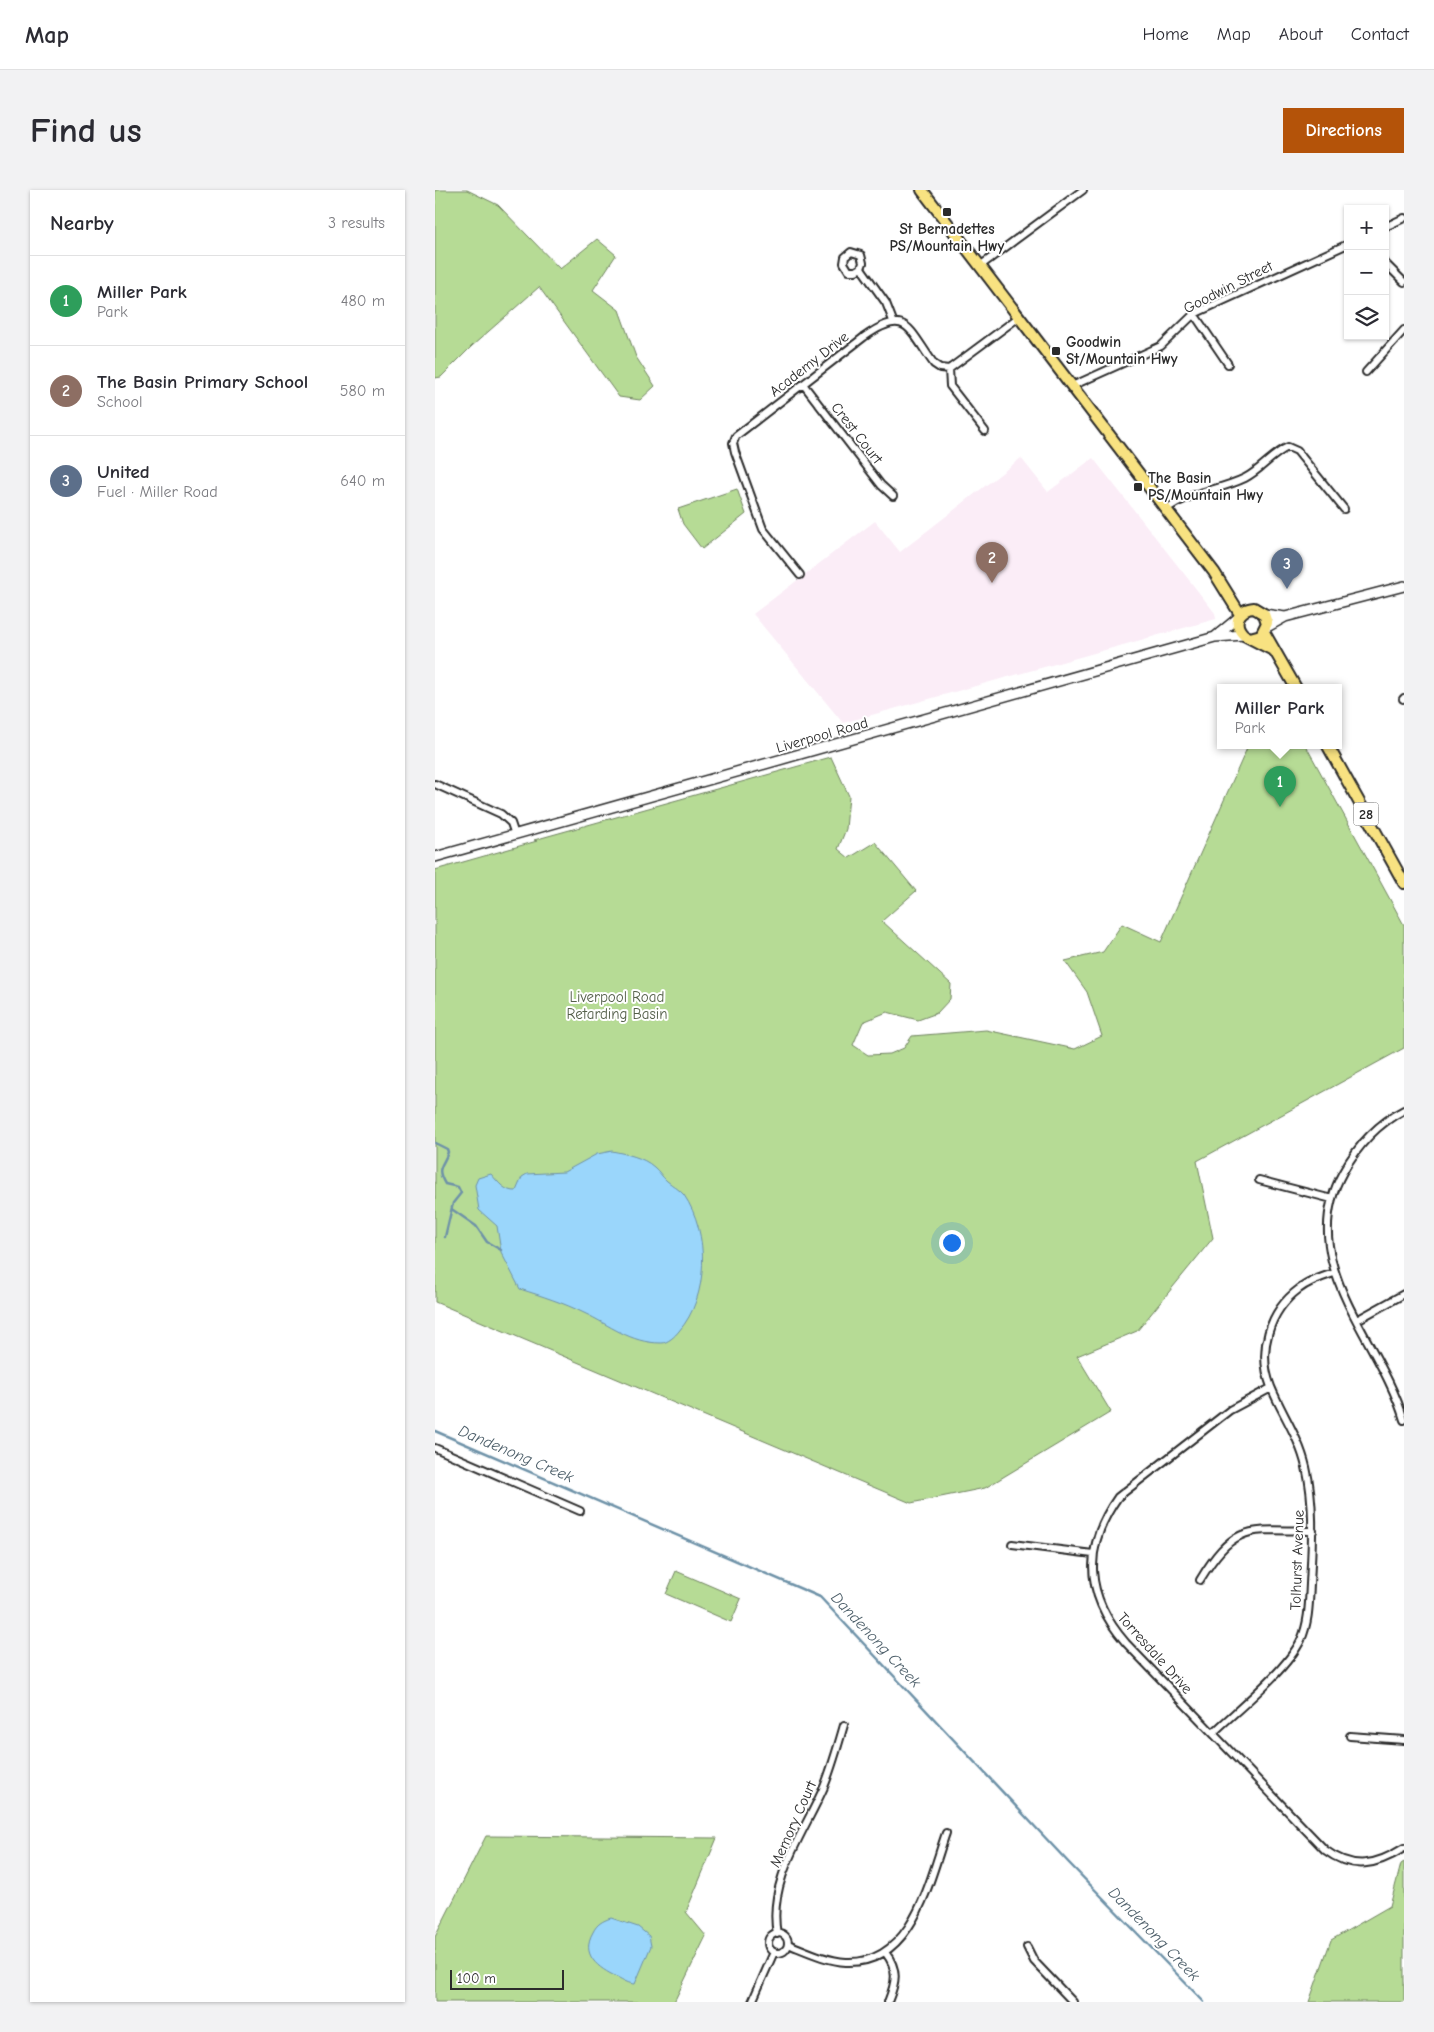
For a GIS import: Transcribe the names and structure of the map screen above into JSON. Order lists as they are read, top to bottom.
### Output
{
  "streets": {
    "main road": ["Liverpool Road", "28"],
    "street": [
      "Goodwin Street",
      "Academy Drive",
      "Crest Court",
      "Tolhurst Avenue",
      "Torresdale Drive",
      "Memory Court"
    ]
  },
  "crossings": [
    ["Academy Drive", "Crest Court"],
    ["Tolhurst Avenue", "Torresdale Drive"]
  ],
  "water": ["Dandenong Creek"],
  "parks": ["Liverpool Road Retarding Basin"],
  "places": {
    "transit": ["St Bernadettes PS/Mountain Hwy", "Goodwin St/Mountain Hwy", "The Basin PS/Mountain Hwy"]
  },
  "scale_bar": "100 m",
  "page": {
    "header": "Map",
    "nav": [
      "Home",
      "Map",
      "About",
      "Contact"
    ],
    "buttons": "Directions",
    "title": "Find us",
    "heading": ["Nearby", "3 results"],
    "map_buttons": ["+", "−"],
    "list": [
      {
        "mark": "1",
        "name": "Miller Park",
        "note": "Park",
        "value": "480 m"
      },
      {
        "mark": "2",
        "name": "The Basin Primary School",
        "note": "School",
        "value": "580 m"
      },
      {
        "mark": "3",
        "name": "United",
        "note": "Fuel · Miller Road",
        "value": "640 m"
      }
    ],
    "pins": ["2", "3", "1"],
    "popup": ["Miller Park", "Park"],
    "scale": "100 m"
  }
}
